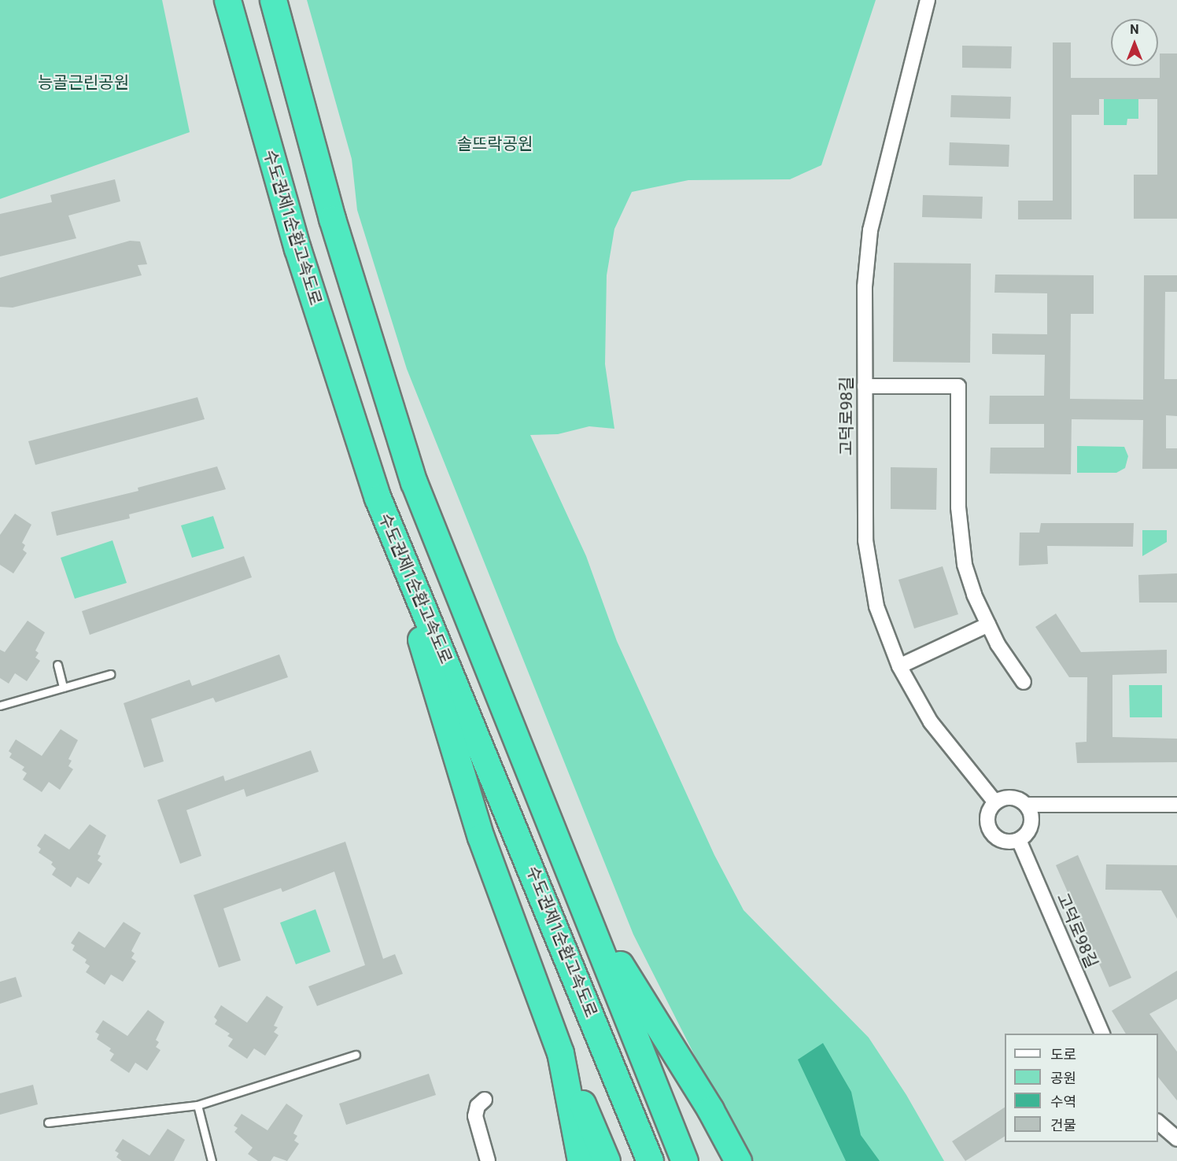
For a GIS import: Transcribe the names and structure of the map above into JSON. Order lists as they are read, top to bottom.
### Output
{
  "streets": {
    "highway": ["수도권제1순환고속도로"],
    "street": ["고덕로98길"]
  },
  "parks": ["능골근린공원", "솔뜨락공원"],
  "legend": [
    "도로",
    "공원",
    "수역",
    "건물"
  ],
  "north": "top"
}
